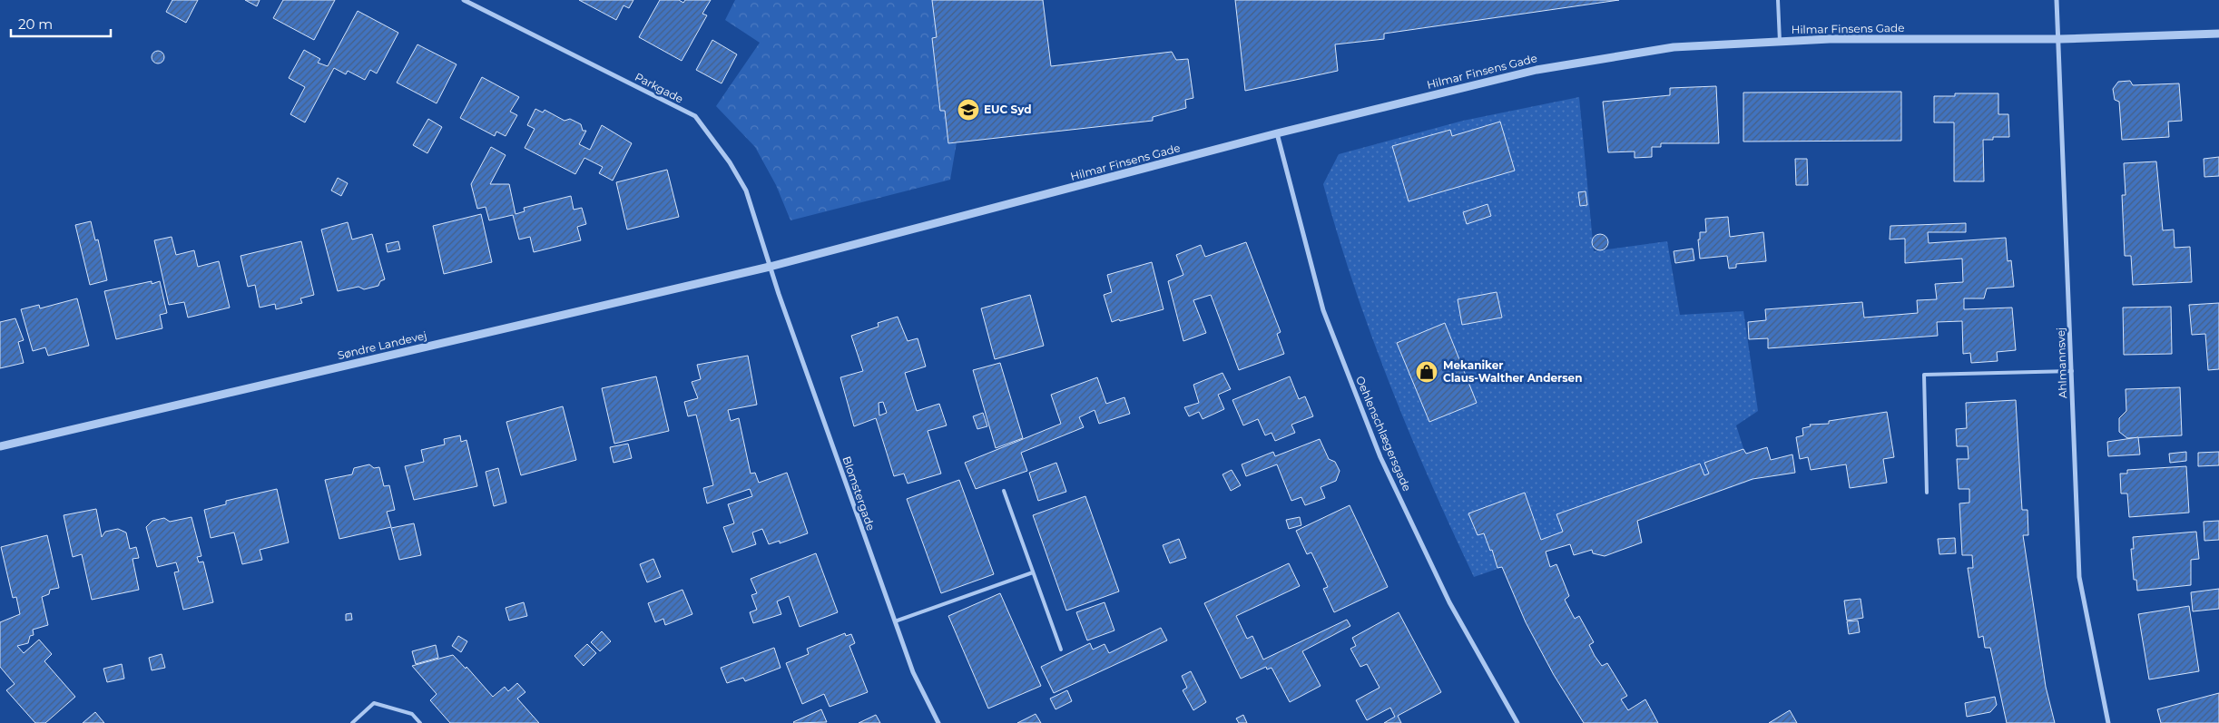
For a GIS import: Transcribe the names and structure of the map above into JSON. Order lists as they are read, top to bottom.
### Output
{
  "streets": {
    "street": [
      "Hilmar Finsens Gade",
      "Parkgade",
      "Søndre Landevej",
      "Ahlmannsvej",
      "Oehlenschlægersgade",
      "Blomstergade"
    ]
  },
  "crossings": [
    ["Hilmar Finsens Gade", "Parkgade"],
    ["Hilmar Finsens Gade", "Søndre Landevej"],
    ["Hilmar Finsens Gade", "Ahlmannsvej"],
    ["Hilmar Finsens Gade", "Oehlenschlægersgade"],
    ["Hilmar Finsens Gade", "Blomstergade"],
    ["Parkgade", "Søndre Landevej"],
    ["Parkgade", "Blomstergade"],
    ["Søndre Landevej", "Blomstergade"]
  ],
  "places": {
    "school or university": ["EUC Syd"],
    "shop": ["Mekaniker Claus-Walther Andersen"]
  },
  "scale_bar": "20 m"
}
